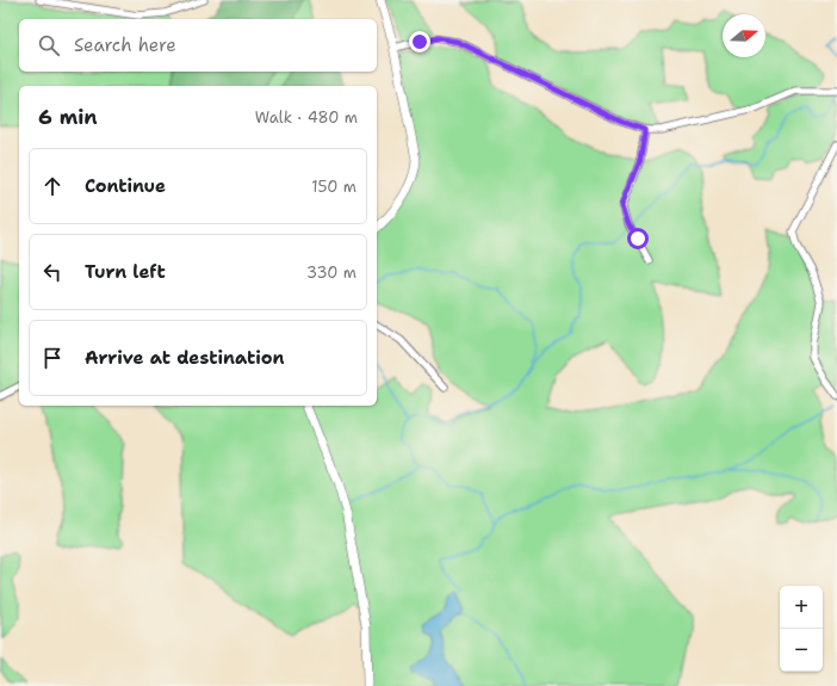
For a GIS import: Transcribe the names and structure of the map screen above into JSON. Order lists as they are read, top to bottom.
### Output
{
  "north": "right",
  "page": {
    "search": "Search here",
    "heading": ["6 min", "Walk · 480 m"],
    "list": [
      ["Continue", "150 m"],
      ["Turn left", "330 m"],
      "Arrive at destination"
    ],
    "map_buttons": ["+", "−"]
  }
}
